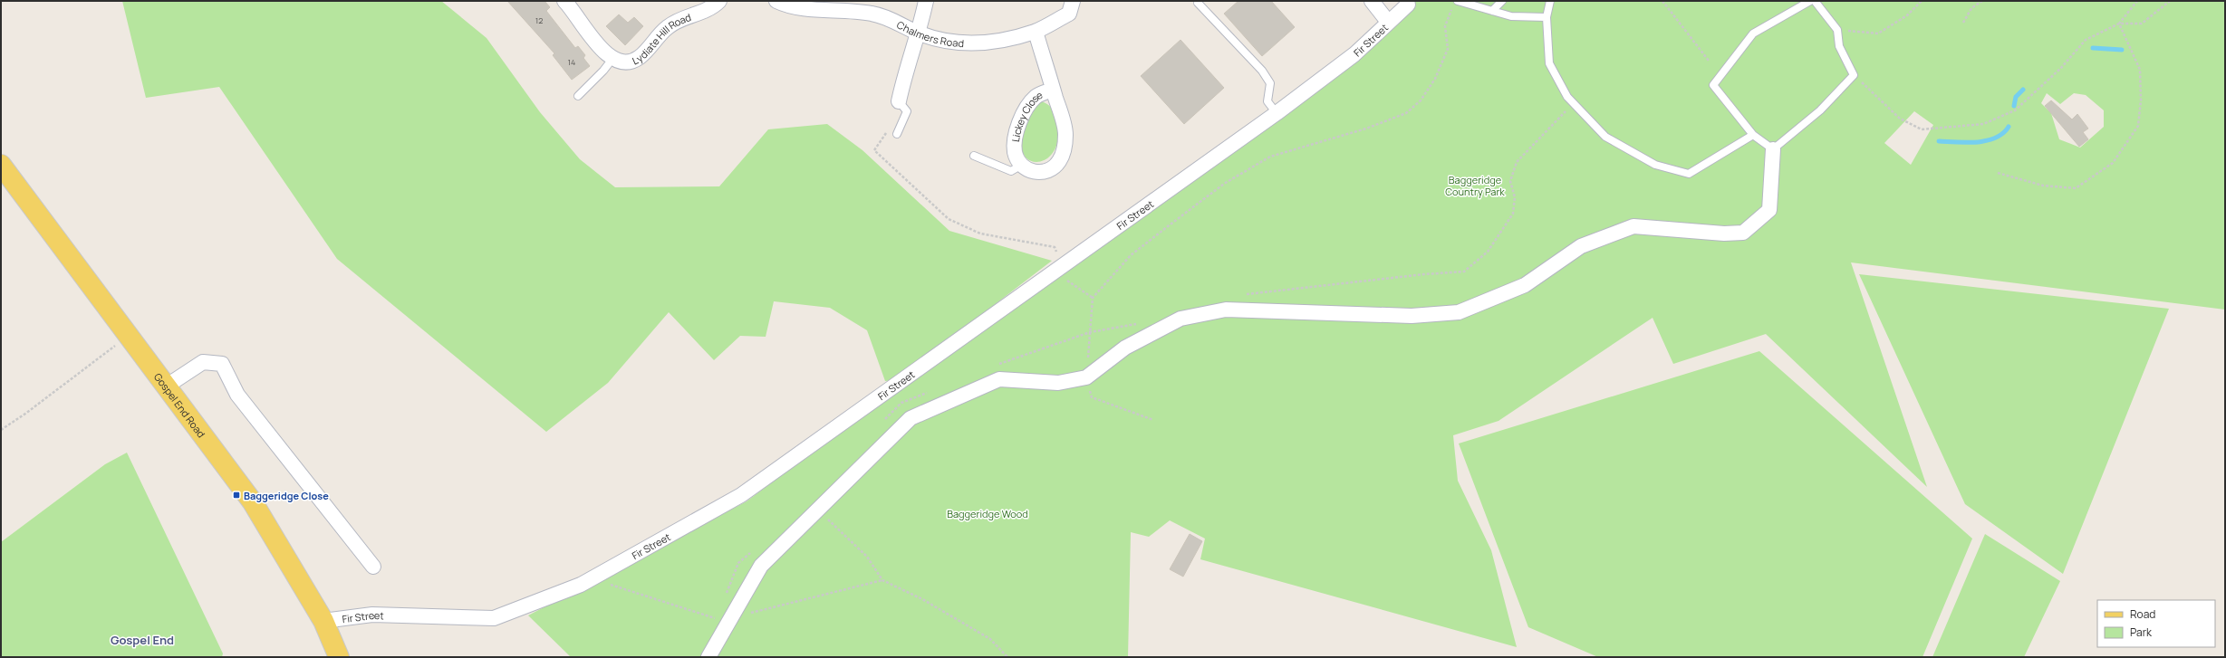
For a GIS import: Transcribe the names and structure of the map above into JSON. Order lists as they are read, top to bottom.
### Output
{
  "streets": {
    "main road": ["Gospel End Road"],
    "street": [
      "Chalmers Road",
      "Lydiate Hill Road",
      "Fir Street",
      "Lickey Close"
    ]
  },
  "crossings": [
    ["Chalmers Road", "Lickey Close"],
    ["Fir Street", "Gospel End Road"]
  ],
  "districts": ["Gospel End"],
  "parks": ["Baggeridge Country Park", "Baggeridge Wood"],
  "places": {
    "transit": ["Baggeridge Close"]
  },
  "house_numbers": ["12", "14"],
  "legend": ["Road", "Park"]
}
